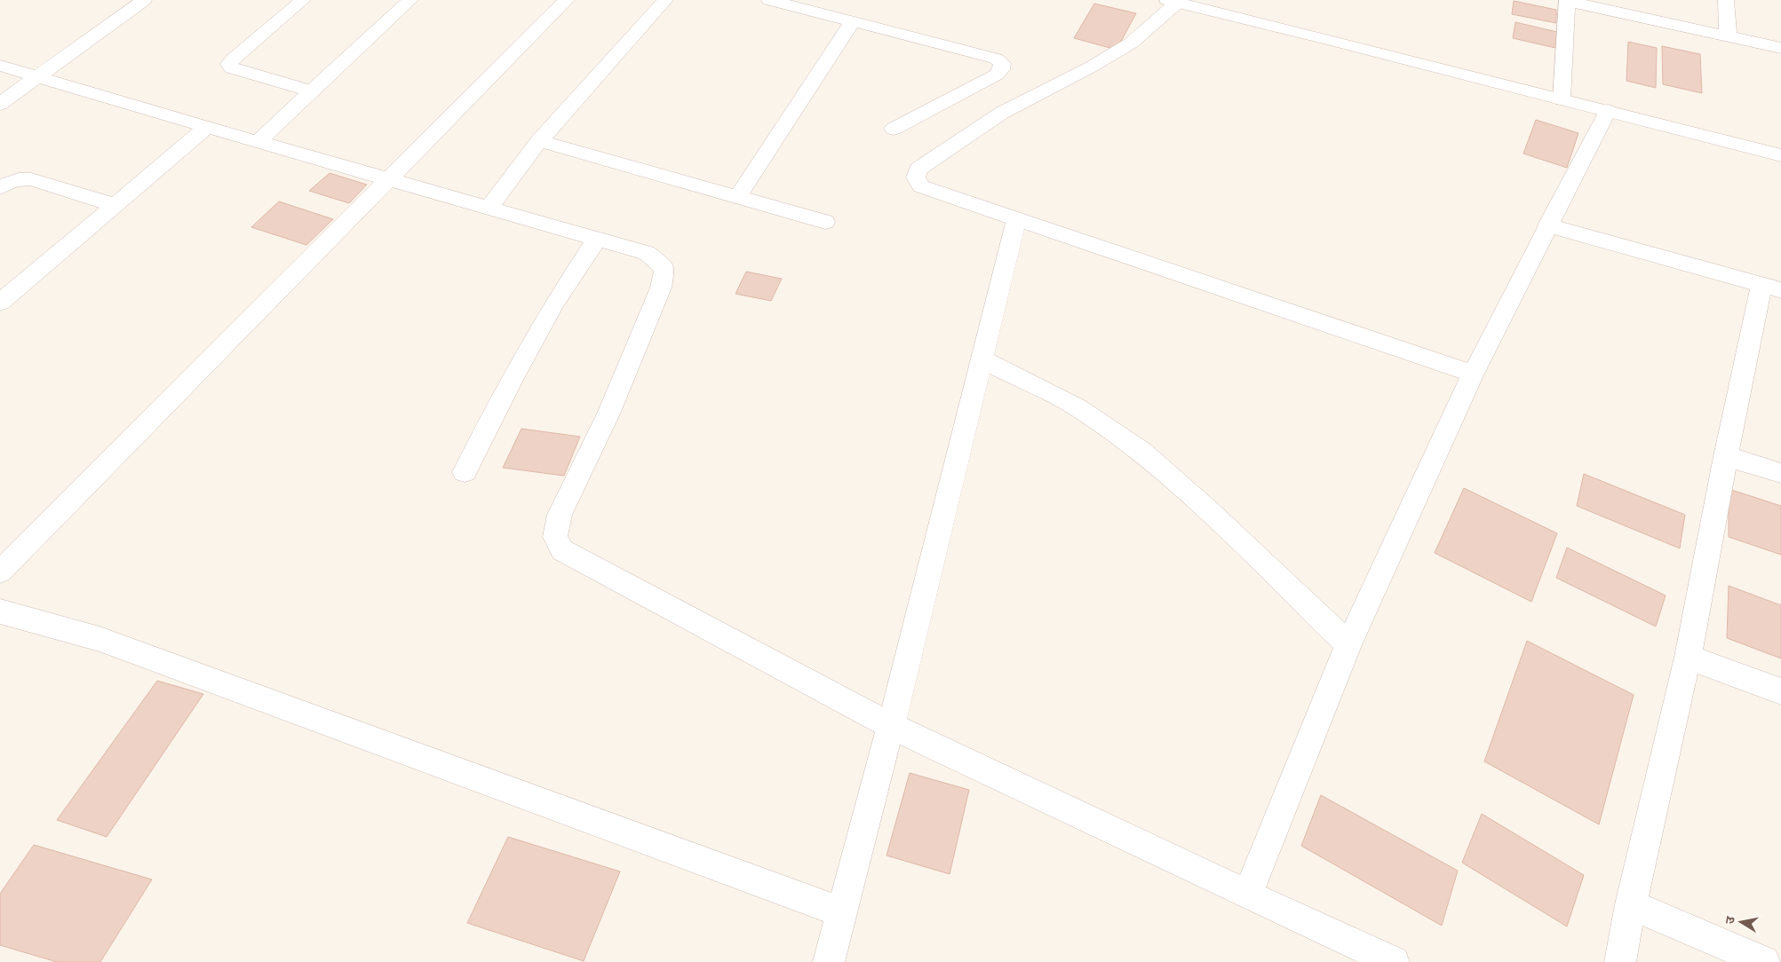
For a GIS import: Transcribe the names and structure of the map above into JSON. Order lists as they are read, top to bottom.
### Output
{
  "north": "left"
}
